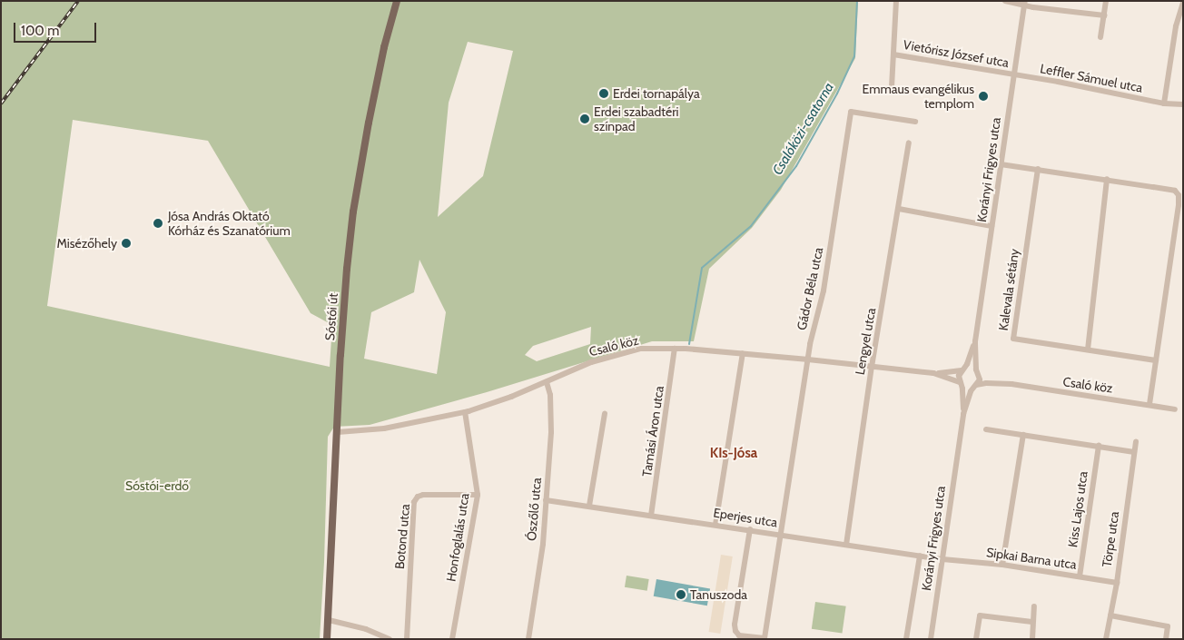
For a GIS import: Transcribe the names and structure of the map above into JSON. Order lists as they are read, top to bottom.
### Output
{
  "streets": {
    "main road": ["Sóstói út"],
    "street": [
      "Vietórisz József utca",
      "Leffler Sámuel utca",
      "Korányi Frigyes utca",
      "Gádor Béla utca",
      "Kalevala sétány",
      "Lengyel utca",
      "Csaló köz",
      "Tamási Áron utca",
      "Ószőlő utca",
      "Kiss Lajos utca",
      "Eperjes utca",
      "Botond utca",
      "Honfoglalás utca",
      "Törpe utca",
      "Sipkai Barna utca"
    ]
  },
  "crossings": [
    ["Vietórisz József utca", "Leffler Sámuel utca"],
    ["Vietórisz József utca", "Korányi Frigyes utca"],
    ["Leffler Sámuel utca", "Korányi Frigyes utca"],
    ["Korányi Frigyes utca", "Csaló köz"],
    ["Korányi Frigyes utca", "Eperjes utca"],
    ["Korányi Frigyes utca", "Sipkai Barna utca"],
    ["Gádor Béla utca", "Csaló köz"],
    ["Gádor Béla utca", "Eperjes utca"],
    ["Sóstói út", "Csaló köz"],
    ["Lengyel utca", "Csaló köz"],
    ["Lengyel utca", "Eperjes utca"],
    ["Csaló köz", "Tamási Áron utca"],
    ["Csaló köz", "Ószőlő utca"],
    ["Csaló köz", "Honfoglalás utca"],
    ["Tamási Áron utca", "Eperjes utca"],
    ["Ószőlő utca", "Eperjes utca"],
    ["Kiss Lajos utca", "Sipkai Barna utca"],
    ["Eperjes utca", "Sipkai Barna utca"],
    ["Botond utca", "Honfoglalás utca"],
    ["Törpe utca", "Sipkai Barna utca"]
  ],
  "districts": ["KIs-Jósa"],
  "water": ["Csalóközi-csatorna"],
  "parks": ["Sóstói-erdő"],
  "places": [
    "Erdei tornapálya",
    "Emmaus evangélikus templom",
    "Erdei szabadtéri színpad",
    "Jósa András Oktató Kórház és Szanatórium",
    "Misézőhely",
    "Tanuszoda"
  ],
  "scale_bar": "100 m"
}
